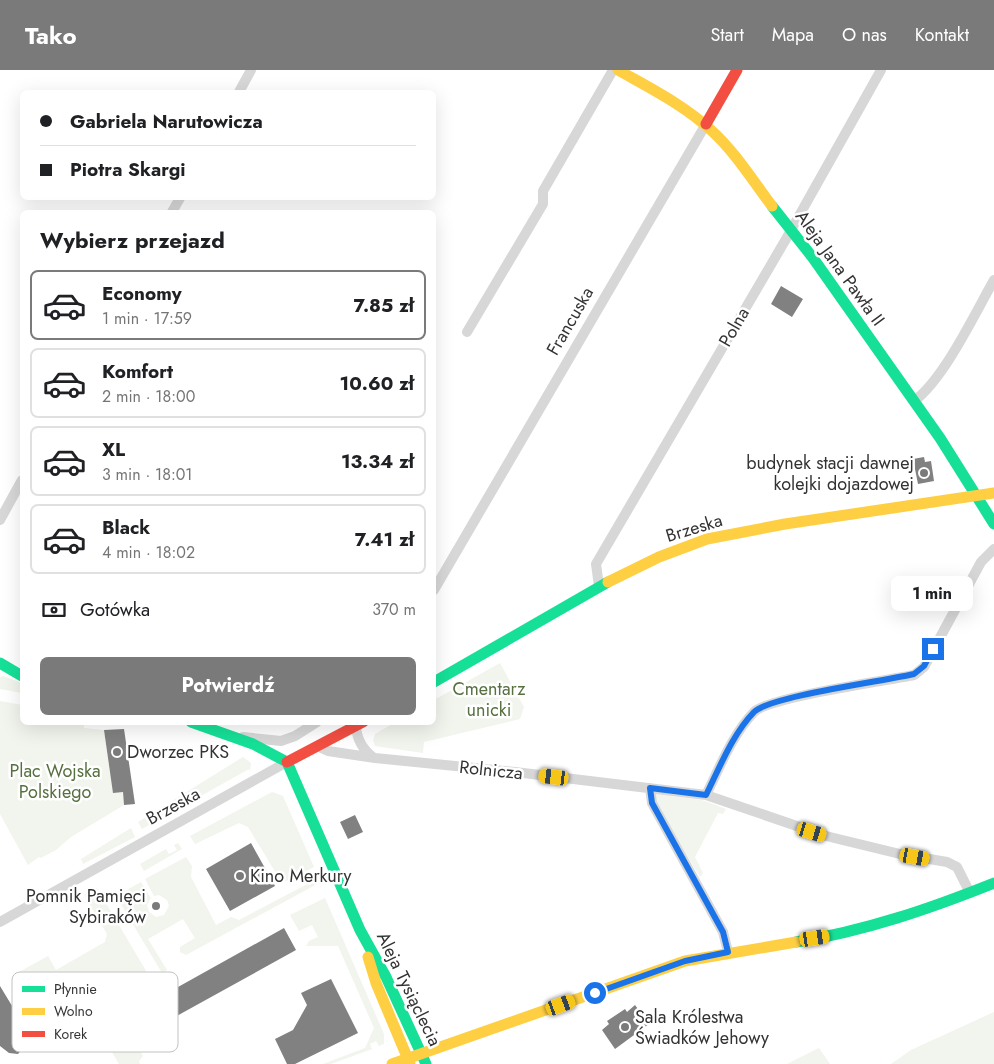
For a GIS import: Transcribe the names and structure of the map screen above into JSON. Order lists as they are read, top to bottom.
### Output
{
  "streets": {
    "street": [
      "Aleja Jana Pawła II",
      "Francuska",
      "Polna",
      "Brzeska",
      "Rolnicza",
      "Aleja Tysiąclecia"
    ]
  },
  "crossings": [
    ["Aleja Jana Pawła II", "Francuska"],
    ["Aleja Jana Pawła II", "Polna"],
    ["Aleja Jana Pawła II", "Brzeska"],
    ["Polna", "Brzeska"],
    ["Brzeska", "Rolnicza"],
    ["Brzeska", "Aleja Tysiąclecia"]
  ],
  "parks": ["Cmentarz unicki", "Plac Wojska Polskiego"],
  "places": [
    "budynek stacji dawnej kolejki dojazdowej",
    "Dworzec PKS",
    "Kino Merkury",
    "Pomnik Pamięci Sybiraków",
    "Sala Królestwa Świadków Jehowy"
  ],
  "legend": ["Płynnie", "Wolno", "Korek"],
  "page": {
    "header": "Tako",
    "nav": [
      "Start",
      "Mapa",
      "O nas",
      "Kontakt"
    ],
    "banner": ["Gabriela Narutowicza", "Piotra Skargi"],
    "heading": "Wybierz przejazd",
    "list": [
      {
        "name": "Economy",
        "note": "1 min · 17:59",
        "value": "7.85 zł"
      },
      {
        "name": "Komfort",
        "note": "2 min · 18:00",
        "value": "10.60 zł"
      },
      {
        "name": "XL",
        "note": "3 min · 18:01",
        "value": "13.34 zł"
      },
      {
        "name": "Black",
        "note": "4 min · 18:02",
        "value": "7.41 zł"
      }
    ],
    "bubble": "1 min",
    "pay": ["Gotówka", "370 m"],
    "buttons": "Potwierdź"
  }
}
